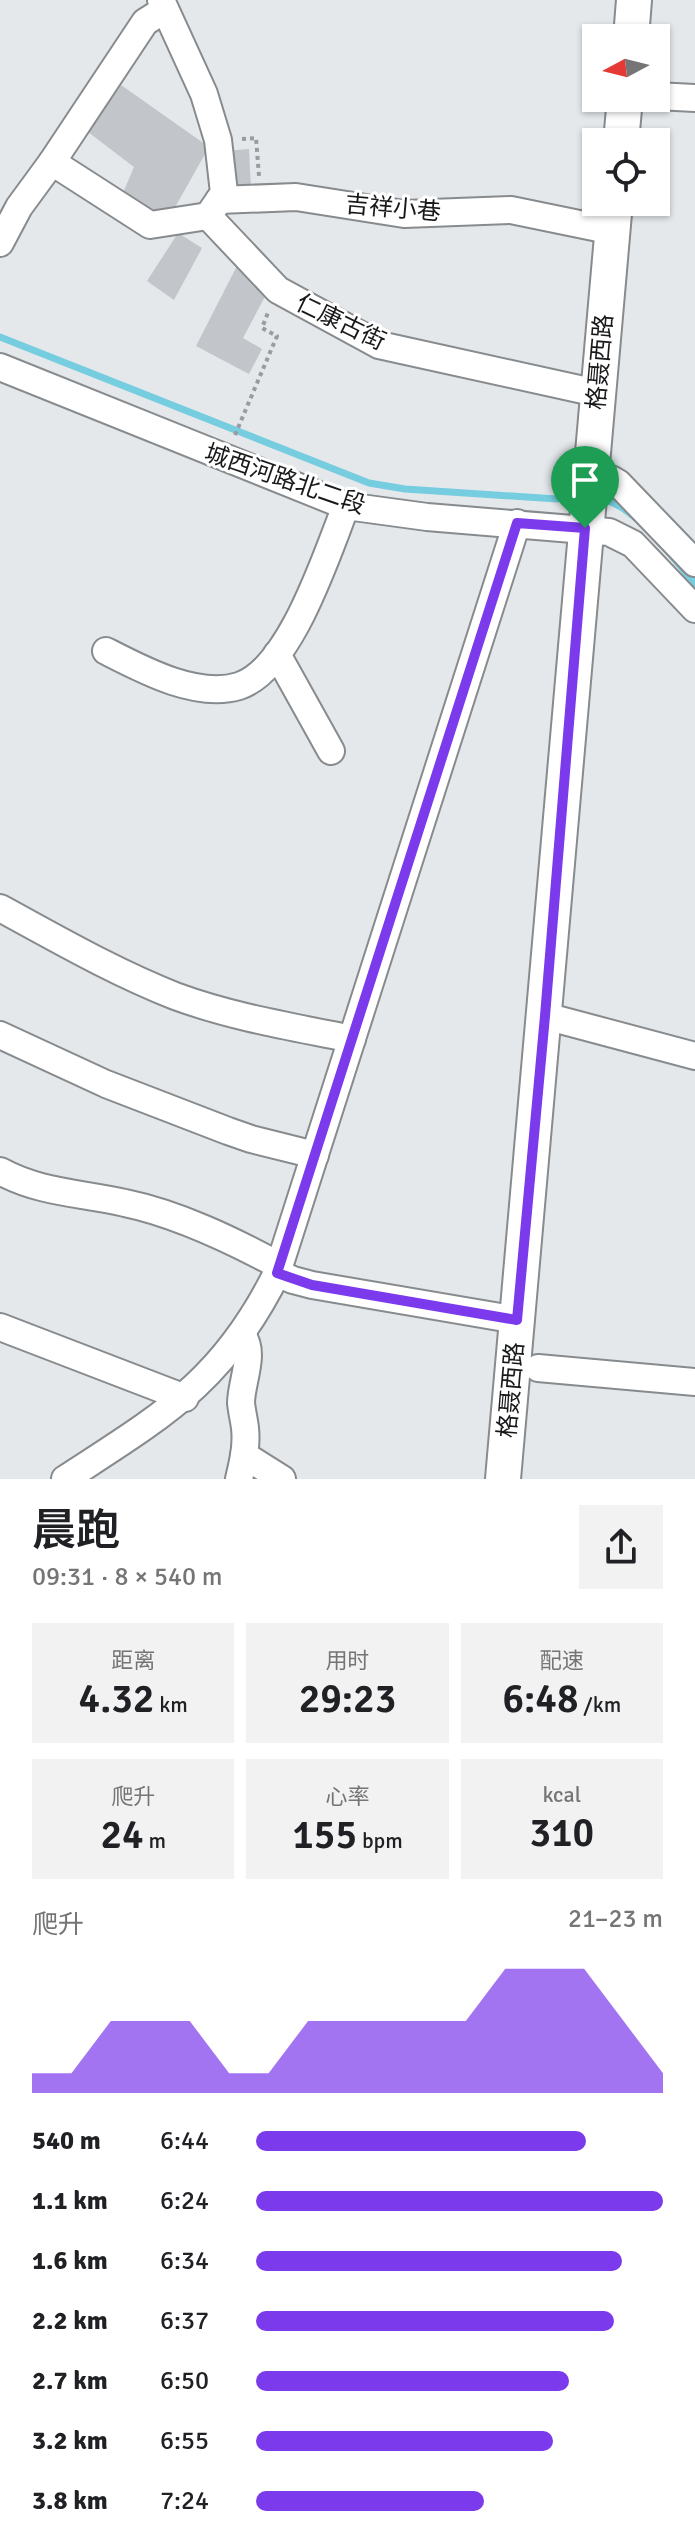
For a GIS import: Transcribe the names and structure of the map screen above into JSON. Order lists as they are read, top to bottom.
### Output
{
  "streets": {
    "main road": ["格聂西路"],
    "street": ["吉祥小巷", "仁康古街", "城西河路北二段"]
  },
  "crossings": [
    ["吉祥小巷", "仁康古街"],
    ["仁康古街", "格聂西路"],
    ["格聂西路", "城西河路北二段"]
  ],
  "north": "left",
  "page": {
    "heading": ["晨跑", "09:31 · 8 × 540 m"],
    "stats": [
      ["距离", "4.32 km"],
      ["用时", "29:23"],
      ["配速", "6:48 /km"],
      ["爬升", "24 m"],
      ["心率", "155 bpm"],
      ["kcal", "310"]
    ],
    "chart": ["爬升", "21–23 m"],
    "list": [
      {
        "name": "540 m",
        "note": "6:44"
      },
      {
        "name": "1.1 km",
        "note": "6:24"
      },
      {
        "name": "1.6 km",
        "note": "6:34"
      },
      {
        "name": "2.2 km",
        "note": "6:37"
      },
      {
        "name": "2.7 km",
        "note": "6:50"
      },
      {
        "name": "3.2 km",
        "note": "6:55"
      },
      {
        "name": "3.8 km",
        "note": "7:24"
      }
    ]
  }
}
